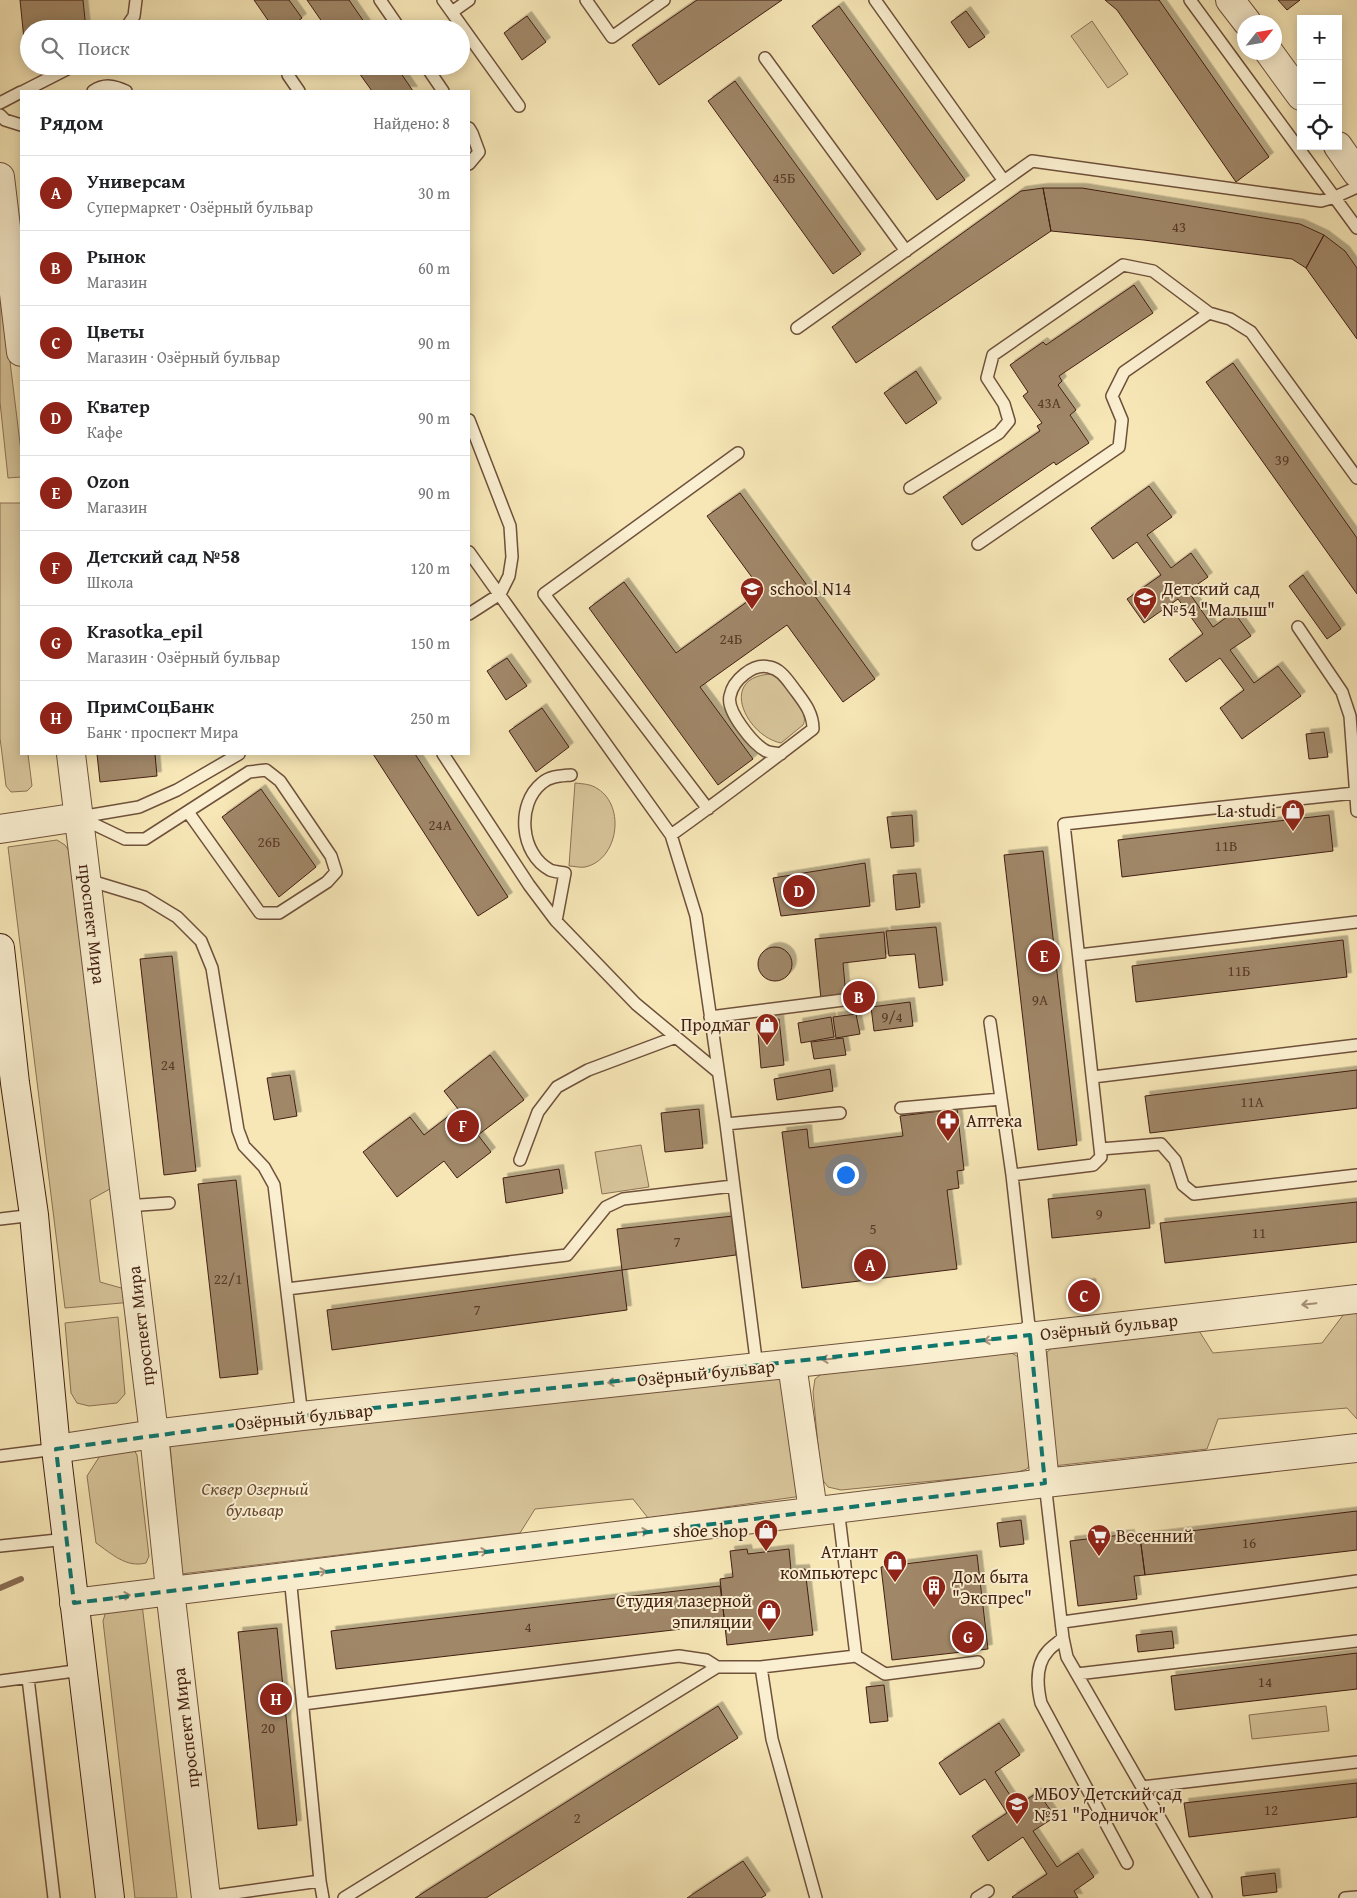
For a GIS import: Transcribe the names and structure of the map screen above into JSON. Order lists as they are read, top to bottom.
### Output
{
  "streets": {
    "street": ["проспект Мира", "Озёрный бульвар"]
  },
  "crossings": [
    ["проспект Мира", "Озёрный бульвар"]
  ],
  "parks": ["Сквер Озерный бульвар"],
  "places": {
    "school or university": ["school N14", "Детский сад №54 \"Малыш\"", "МБОУ Детский сад №51 \"Родничок\""],
    "shop": [
      "La studi",
      "Продмаг",
      "shoe shop",
      "Атлант компьютерс",
      "Студия лазерной эпиляции"
    ],
    "pharmacy": ["Аптека"],
    "supermarket": ["Весенний"],
    "building": ["Дом быта \"Экспрес\""]
  },
  "house_numbers": [
    "45Б",
    "43",
    "43А",
    "39",
    "24Б",
    "24А",
    "26Б",
    "11В",
    "11Б",
    "9А",
    "9/4",
    "24",
    "11А",
    "9",
    "5",
    "11",
    "7",
    "22/1",
    "7",
    "16",
    "4",
    "14",
    "20",
    "12",
    "2"
  ],
  "north": "top right",
  "page": {
    "map_buttons": ["+", "−"],
    "search": "Поиск",
    "heading": ["Рядом", "Найдено: 8"],
    "list": [
      {
        "mark": "A",
        "name": "Универсам",
        "note": "Супермаркет · Озёрный бульвар",
        "value": "30 m"
      },
      {
        "mark": "B",
        "name": "Рынок",
        "note": "Магазин",
        "value": "60 m"
      },
      {
        "mark": "C",
        "name": "Цветы",
        "note": "Магазин · Озёрный бульвар",
        "value": "90 m"
      },
      {
        "mark": "D",
        "name": "Кватер",
        "note": "Кафе",
        "value": "90 m"
      },
      {
        "mark": "E",
        "name": "Ozon",
        "note": "Магазин",
        "value": "90 m"
      },
      {
        "mark": "F",
        "name": "Детский сад №58",
        "note": "Школа",
        "value": "120 m"
      },
      {
        "mark": "G",
        "name": "Krasotka_epil",
        "note": "Магазин · Озёрный бульвар",
        "value": "150 m"
      },
      {
        "mark": "H",
        "name": "ПримСоцБанк",
        "note": "Банк · проспект Мира",
        "value": "250 m"
      }
    ],
    "pins": [
      "D",
      "E",
      "B",
      "F",
      "A",
      "C",
      "G",
      "H"
    ]
  }
}
